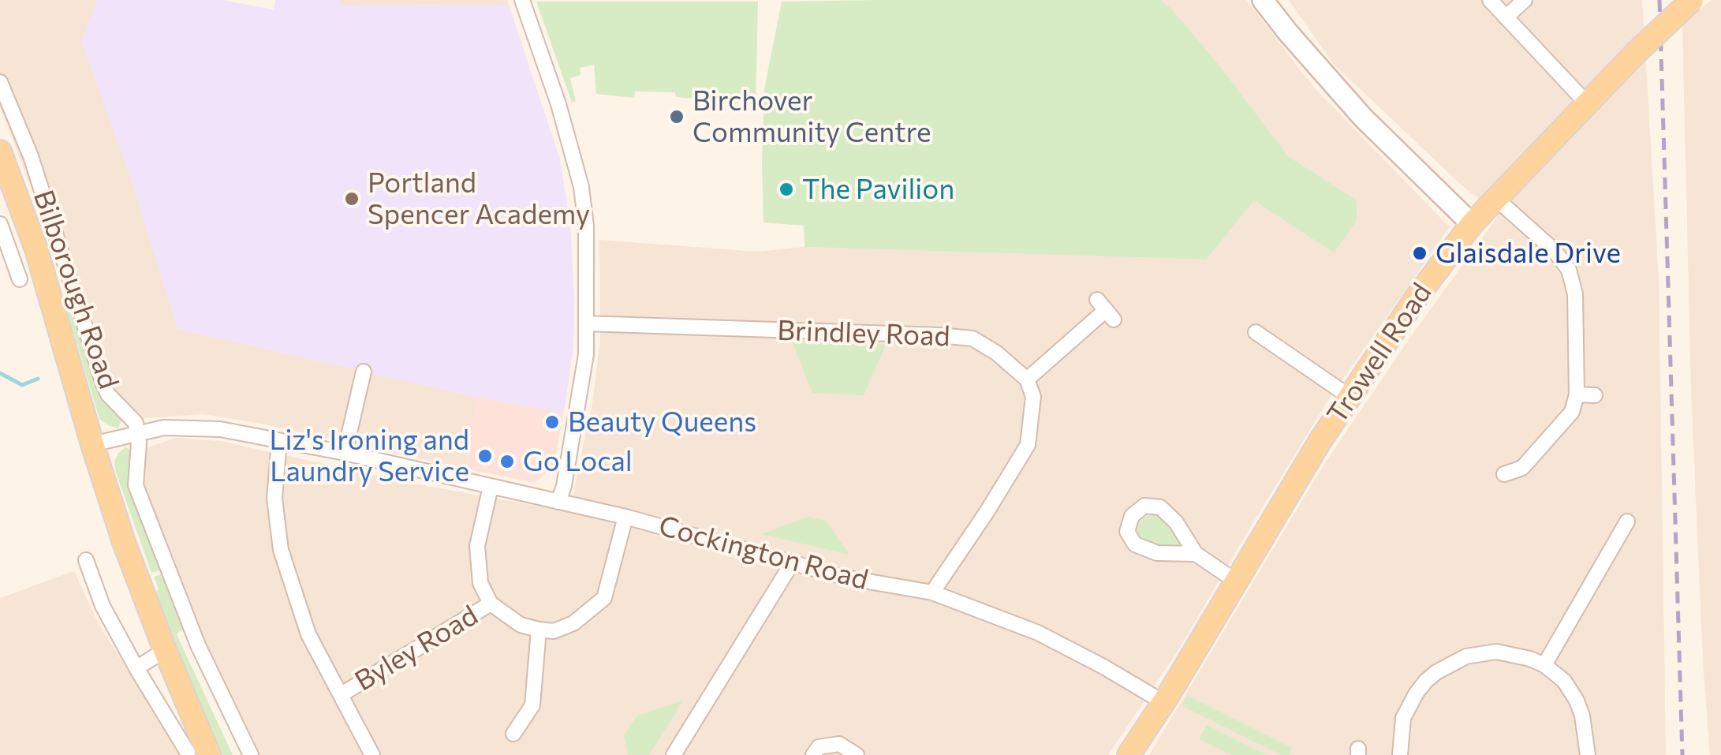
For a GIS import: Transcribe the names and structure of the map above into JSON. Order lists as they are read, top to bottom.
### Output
{
  "streets": {
    "main road": ["Bilborough Road", "Trowell Road"],
    "street": ["Brindley Road", "Cockington Road", "Byley Road"]
  },
  "crossings": [
    ["Bilborough Road", "Cockington Road"],
    ["Trowell Road", "Cockington Road"],
    ["Cockington Road", "Byley Road"]
  ],
  "places": [
    "Birchover Community Centre",
    "The Pavilion",
    "Portland Spencer Academy",
    "Glaisdale Drive",
    "Beauty Queens",
    "Liz's Ironing and Laundry Service",
    "Go Local"
  ]
}
